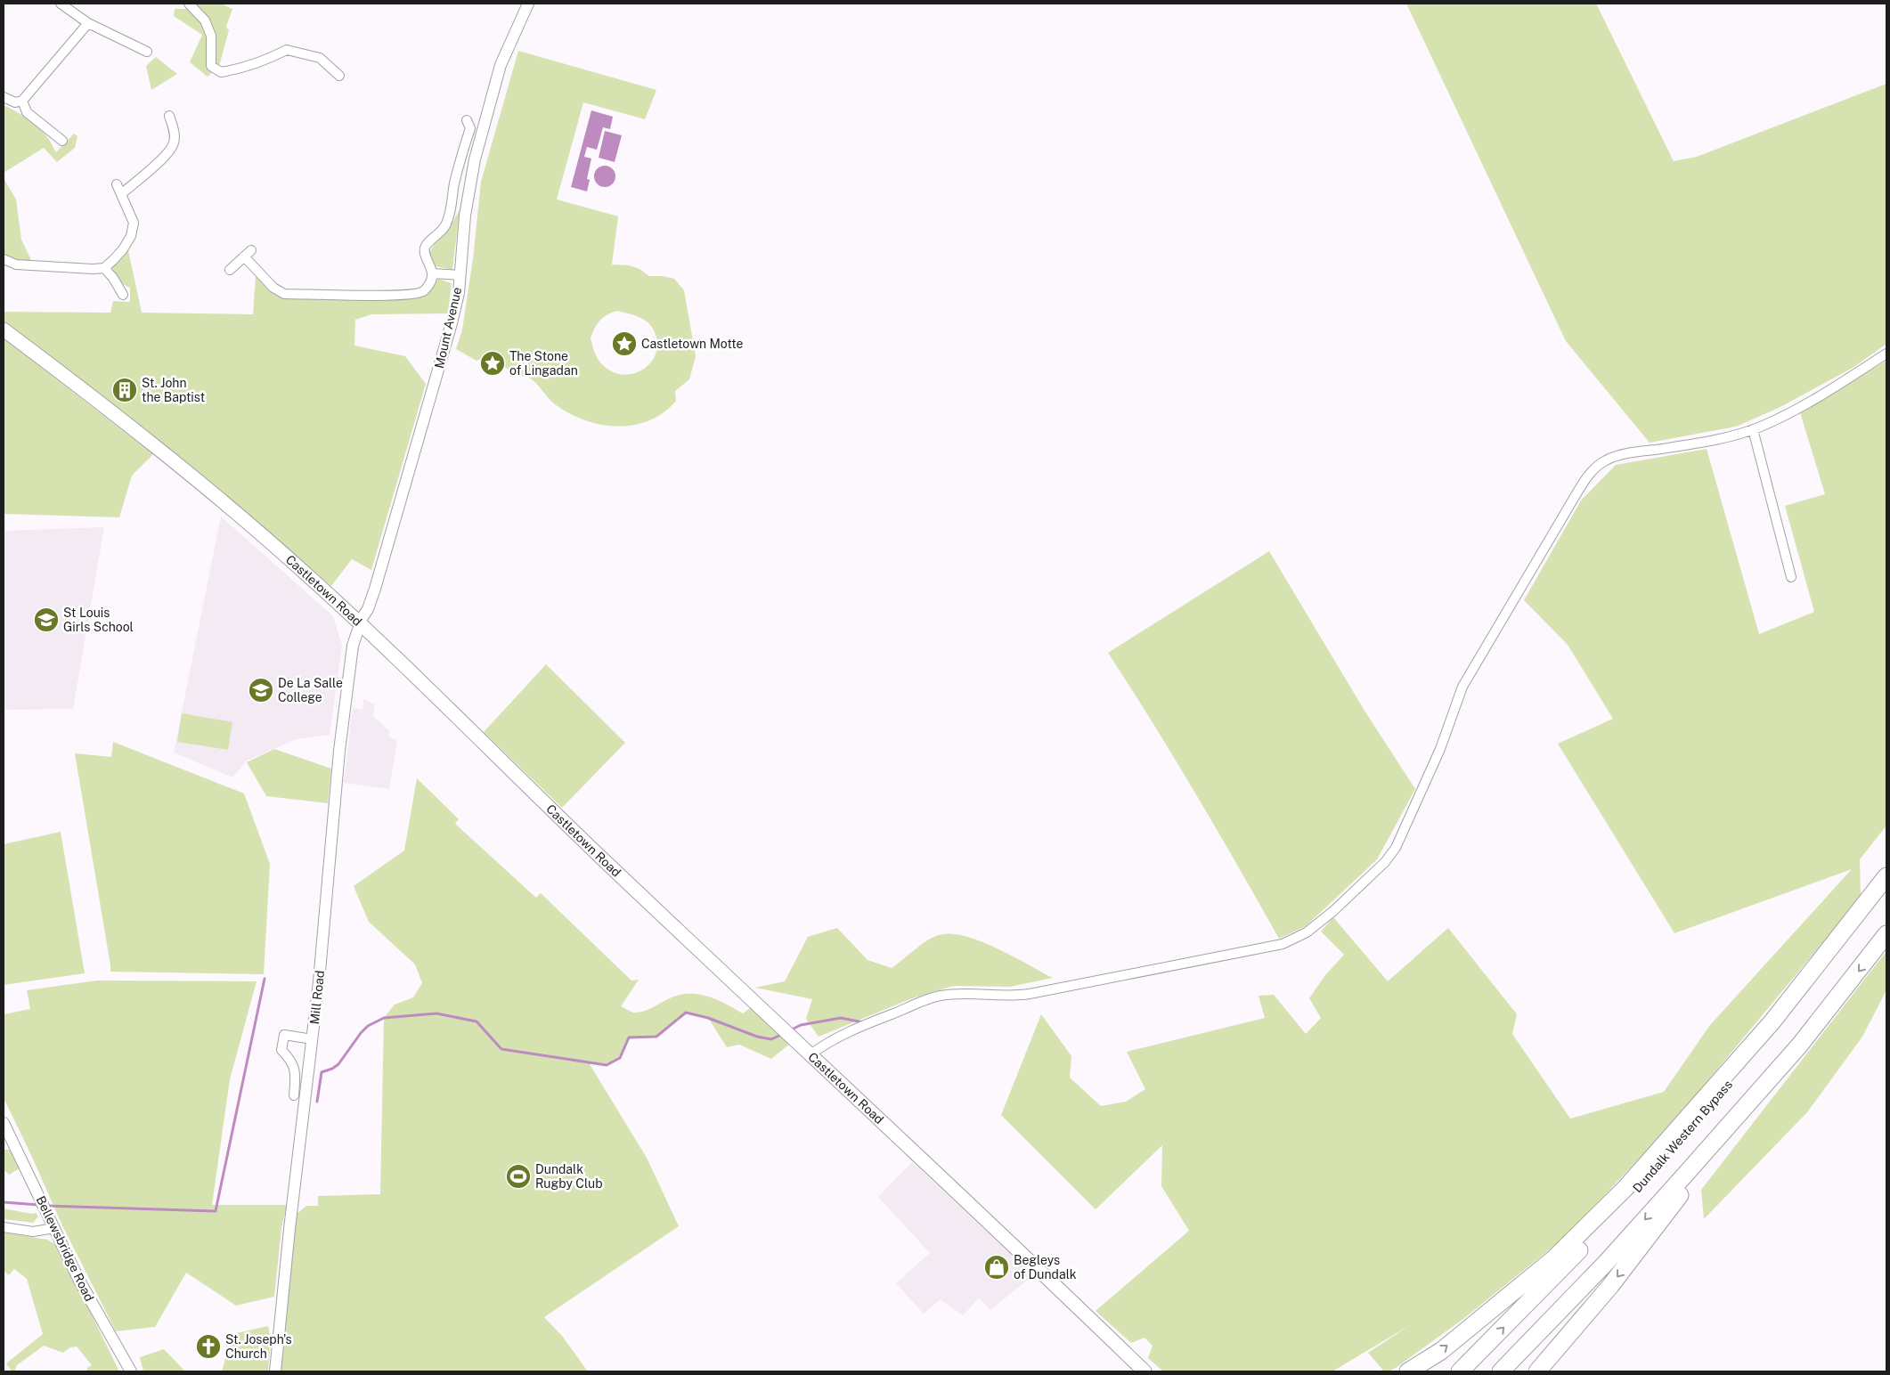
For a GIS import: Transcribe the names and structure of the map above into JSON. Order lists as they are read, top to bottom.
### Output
{
  "streets": {
    "highway": ["Dundalk Western Bypass"],
    "main road": ["Castletown Road"],
    "street": ["Mount Avenue", "Mill Road", "Bellewsbridge Road"]
  },
  "crossings": [
    ["Mount Avenue", "Castletown Road"],
    ["Mount Avenue", "Mill Road"],
    ["Castletown Road", "Mill Road"]
  ],
  "places": {
    "place": ["Castletown Motte", "The Stone of Lingadan"],
    "building": ["St. John the Baptist"],
    "school or university": ["St Louis Girls School", "De La Salle College"],
    "sports": ["Dundalk Rugby Club"],
    "shop": ["Begleys of Dundalk"],
    "church": ["St. Joseph's Church"]
  }
}
